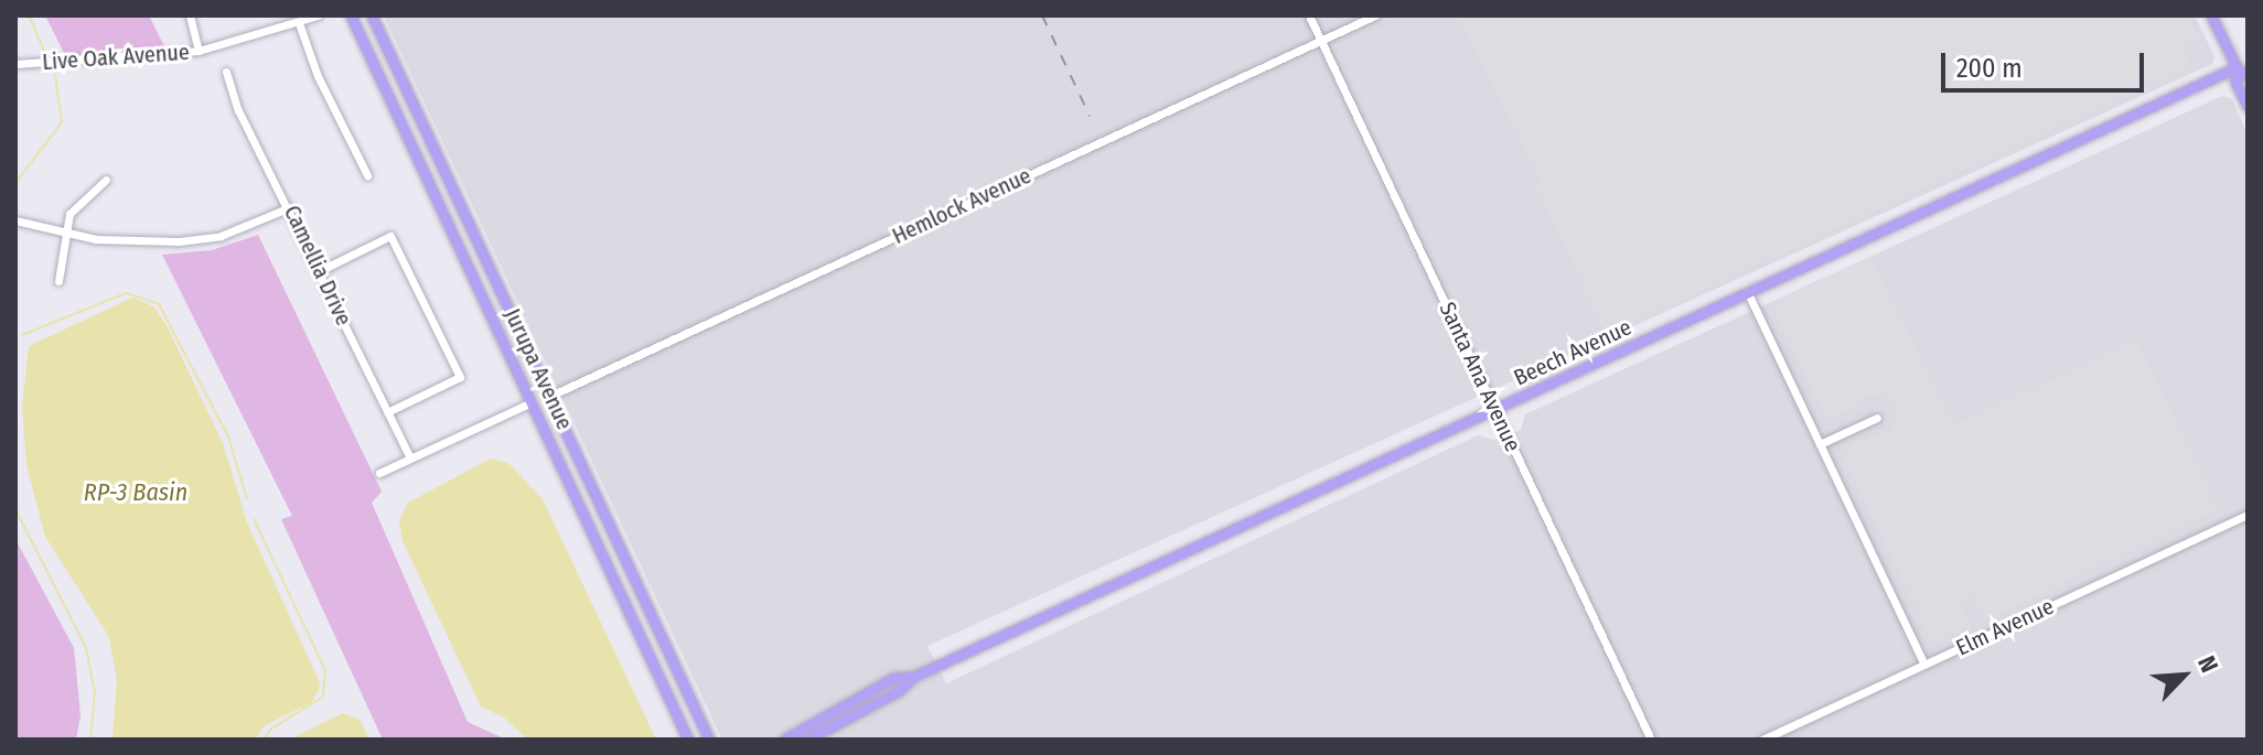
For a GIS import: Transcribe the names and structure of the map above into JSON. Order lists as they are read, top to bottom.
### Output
{
  "streets": {
    "main road": ["Beech Avenue", "Jurupa Avenue"],
    "street": [
      "Live Oak Avenue",
      "Hemlock Avenue",
      "Camellia Drive",
      "Santa Ana Avenue",
      "Elm Avenue"
    ]
  },
  "crossings": [
    ["Hemlock Avenue", "Jurupa Avenue"],
    ["Hemlock Avenue", "Santa Ana Avenue"],
    ["Beech Avenue", "Santa Ana Avenue"]
  ],
  "water": ["RP-3 Basin"],
  "scale_bar": "200 m",
  "north": "top right"
}
